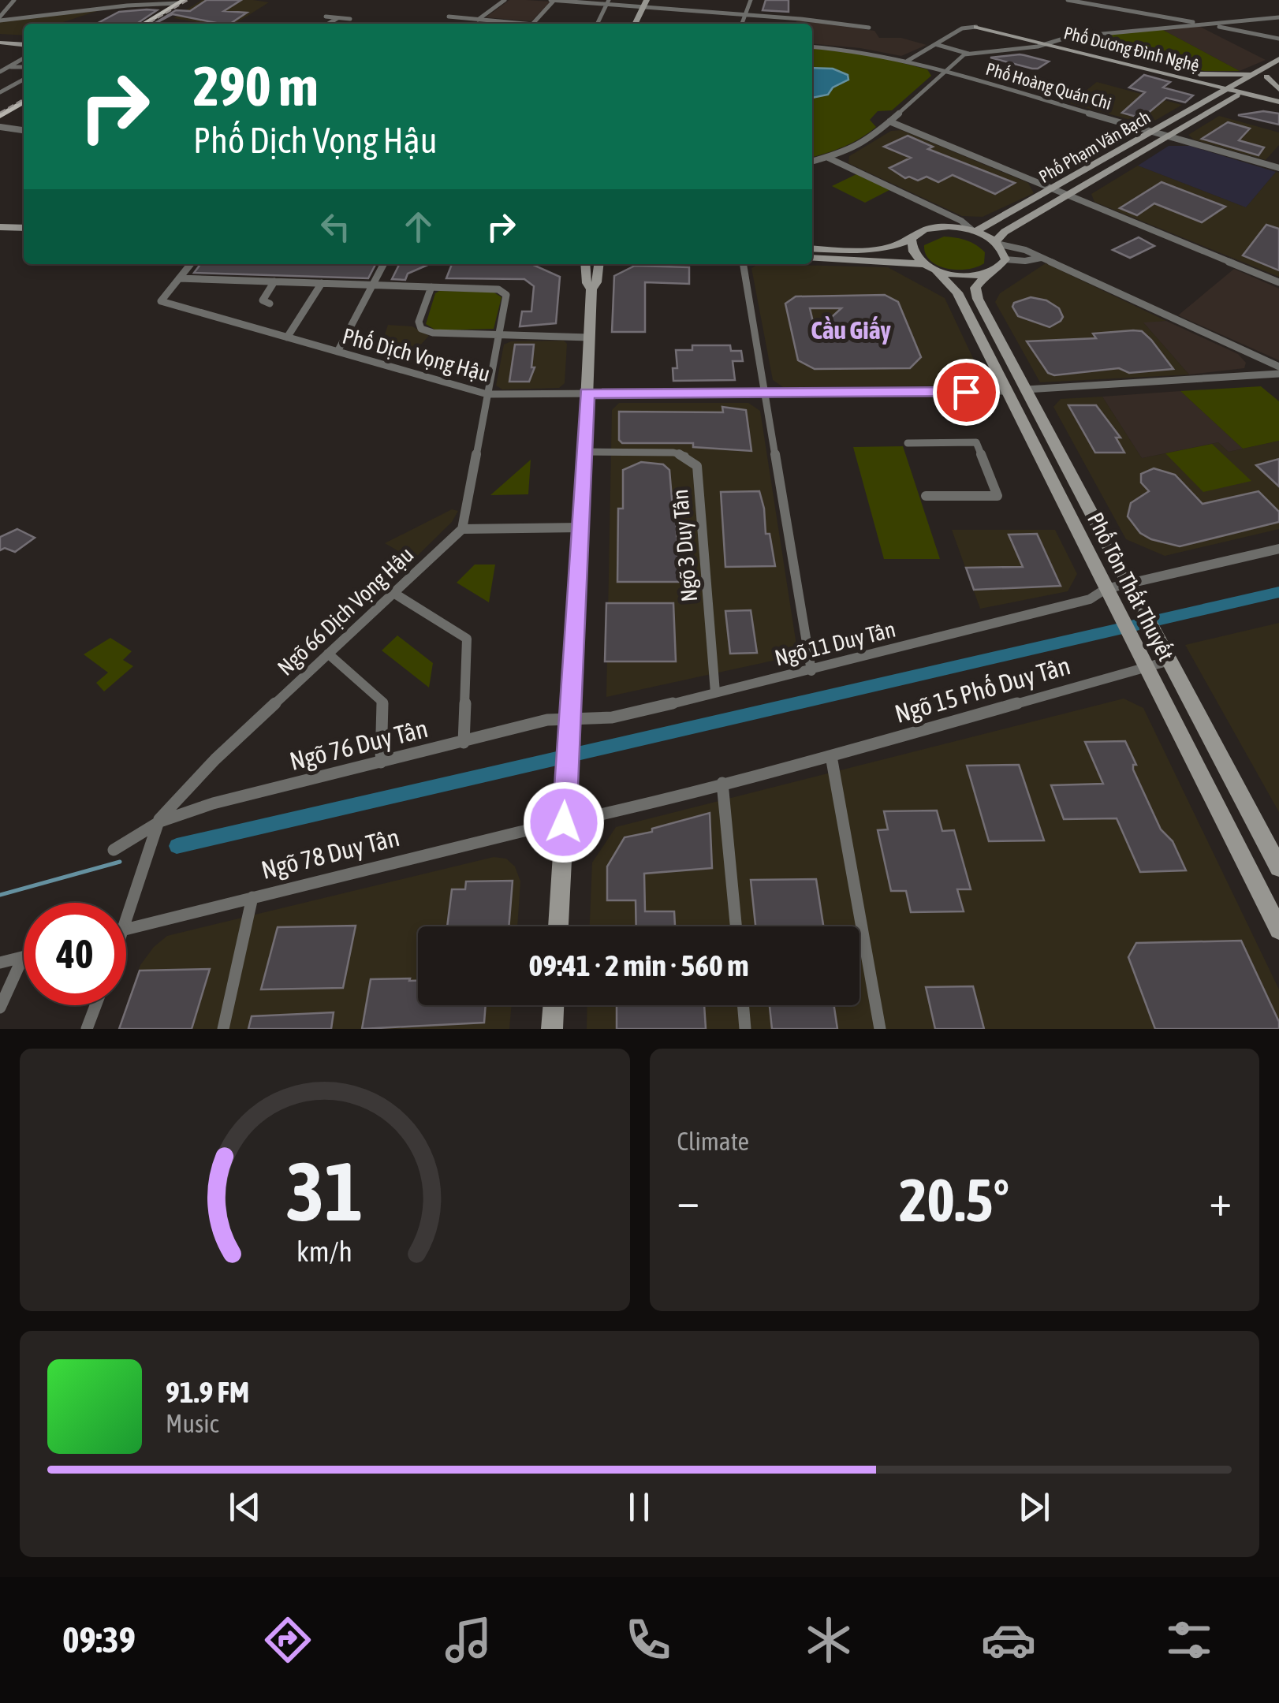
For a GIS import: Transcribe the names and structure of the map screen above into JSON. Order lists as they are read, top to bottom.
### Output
{
  "streets": {
    "main road": ["Phố Dương Đình Nghệ", "Phố Phạm Văn Bạch", "Phố Tôn Thất Thuyết"],
    "street": [
      "Phố Hoàng Quán Chi",
      "Phố Dịch Vọng Hậu",
      "Ngõ 3 Duy Tân",
      "Ngõ 66 Dịch Vọng Hậu",
      "Ngõ 11 Duy Tân",
      "Ngõ 15 Phố Duy Tân",
      "Ngõ 76 Duy Tân",
      "Ngõ 78 Duy Tân"
    ]
  },
  "crossings": [
    ["Phố Dương Đình Nghệ", "Phố Phạm Văn Bạch"],
    ["Phố Hoàng Quán Chi", "Phố Phạm Văn Bạch"],
    ["Phố Dịch Vọng Hậu", "Phố Tôn Thất Thuyết"],
    ["Ngõ 3 Duy Tân", "Ngõ 11 Duy Tân"],
    ["Phố Tôn Thất Thuyết", "Ngõ 11 Duy Tân"],
    ["Phố Tôn Thất Thuyết", "Ngõ 15 Phố Duy Tân"],
    ["Ngõ 66 Dịch Vọng Hậu", "Ngõ 76 Duy Tân"],
    ["Ngõ 11 Duy Tân", "Ngõ 76 Duy Tân"],
    ["Ngõ 15 Phố Duy Tân", "Ngõ 78 Duy Tân"]
  ],
  "districts": ["Cầu Giấy"],
  "page": {
    "turn": ["290 m", "Phố Dịch Vọng Hậu"],
    "limit": "40",
    "trip": "09:41 · 2 min · 560 m",
    "tile": "Climate",
    "heat": ["−", "20.5°", "+"],
    "song": ["91.9 FM", "Music"],
    "tabs": "09:39",
    "gauge": ["31", "km/h"]
  }
}
